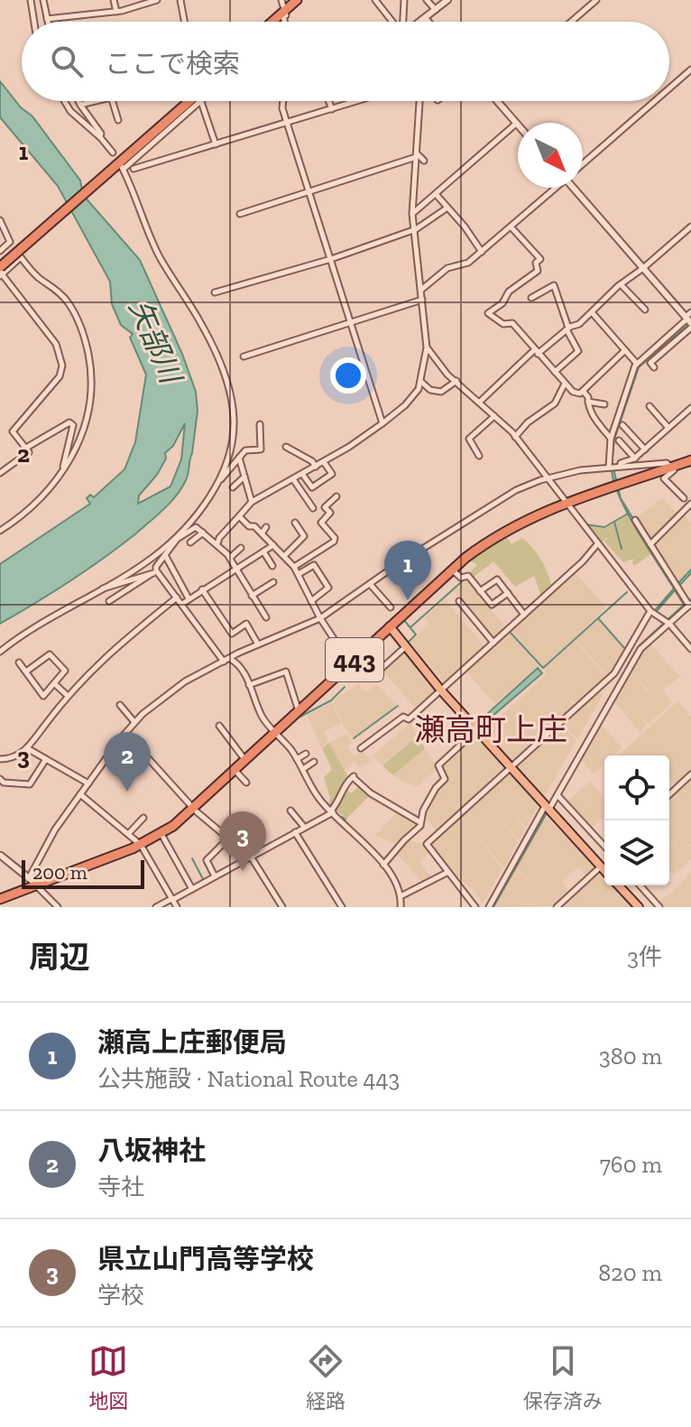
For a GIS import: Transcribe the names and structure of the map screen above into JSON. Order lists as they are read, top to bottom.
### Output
{
  "streets": {
    "highway": ["443"]
  },
  "districts": ["瀬高町上庄"],
  "water": ["矢部川"],
  "scale_bar": "200 m",
  "north": "bottom right",
  "page": {
    "search": "ここで検索",
    "pins": ["1", "2", "3"],
    "scale": "200 m",
    "heading": ["周辺", "3件"],
    "list": [
      {
        "mark": "1",
        "name": "瀬高上庄郵便局",
        "note": "公共施設 · National Route 443",
        "value": "380 m"
      },
      {
        "mark": "2",
        "name": "八坂神社",
        "note": "寺社",
        "value": "760 m"
      },
      {
        "mark": "3",
        "name": "県立山門高等学校",
        "note": "学校",
        "value": "820 m"
      }
    ],
    "nav": ["地図", "経路", "保存済み"]
  },
  "grid": {
    "rows": ["1", "2", "3"]
  }
}
